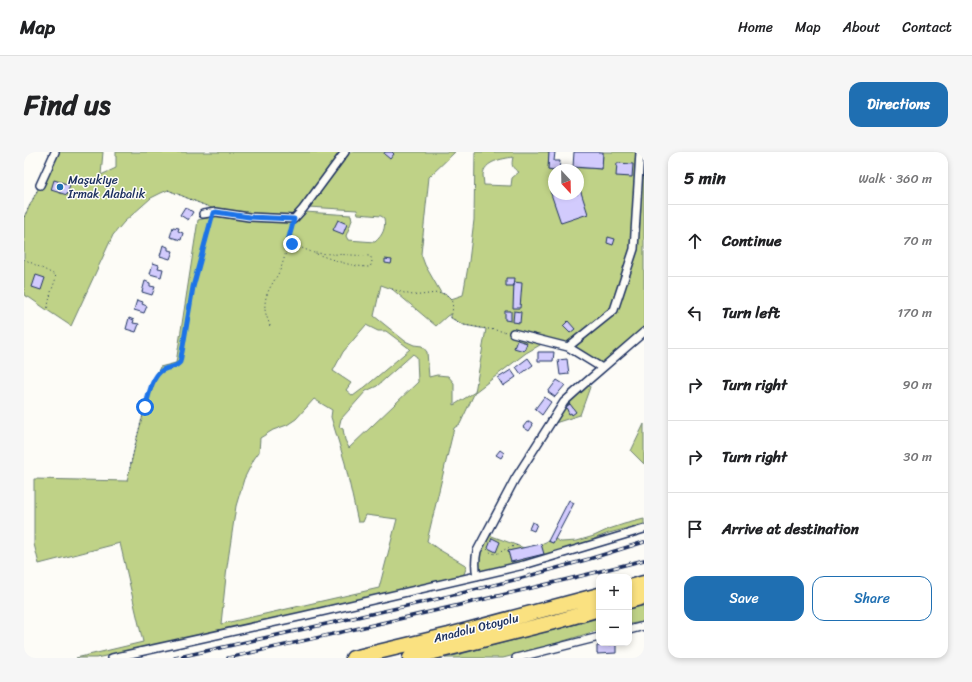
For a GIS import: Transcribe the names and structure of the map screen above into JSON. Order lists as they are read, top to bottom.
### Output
{
  "streets": {
    "highway": ["Anadolu Otoyolu"]
  },
  "places": ["Maşukiye Irmak Alabalık"],
  "north": "bottom",
  "page": {
    "header": "Map",
    "nav": [
      "Home",
      "Map",
      "About",
      "Contact"
    ],
    "title": "Find us",
    "buttons": [
      "Directions",
      ["Save", "Share"]
    ],
    "heading": ["5 min", "Walk · 360 m"],
    "list": [
      ["Continue", "70 m"],
      ["Turn left", "170 m"],
      ["Turn right", "90 m"],
      ["Turn right", "30 m"],
      "Arrive at destination"
    ],
    "map_buttons": ["+", "−"]
  }
}
